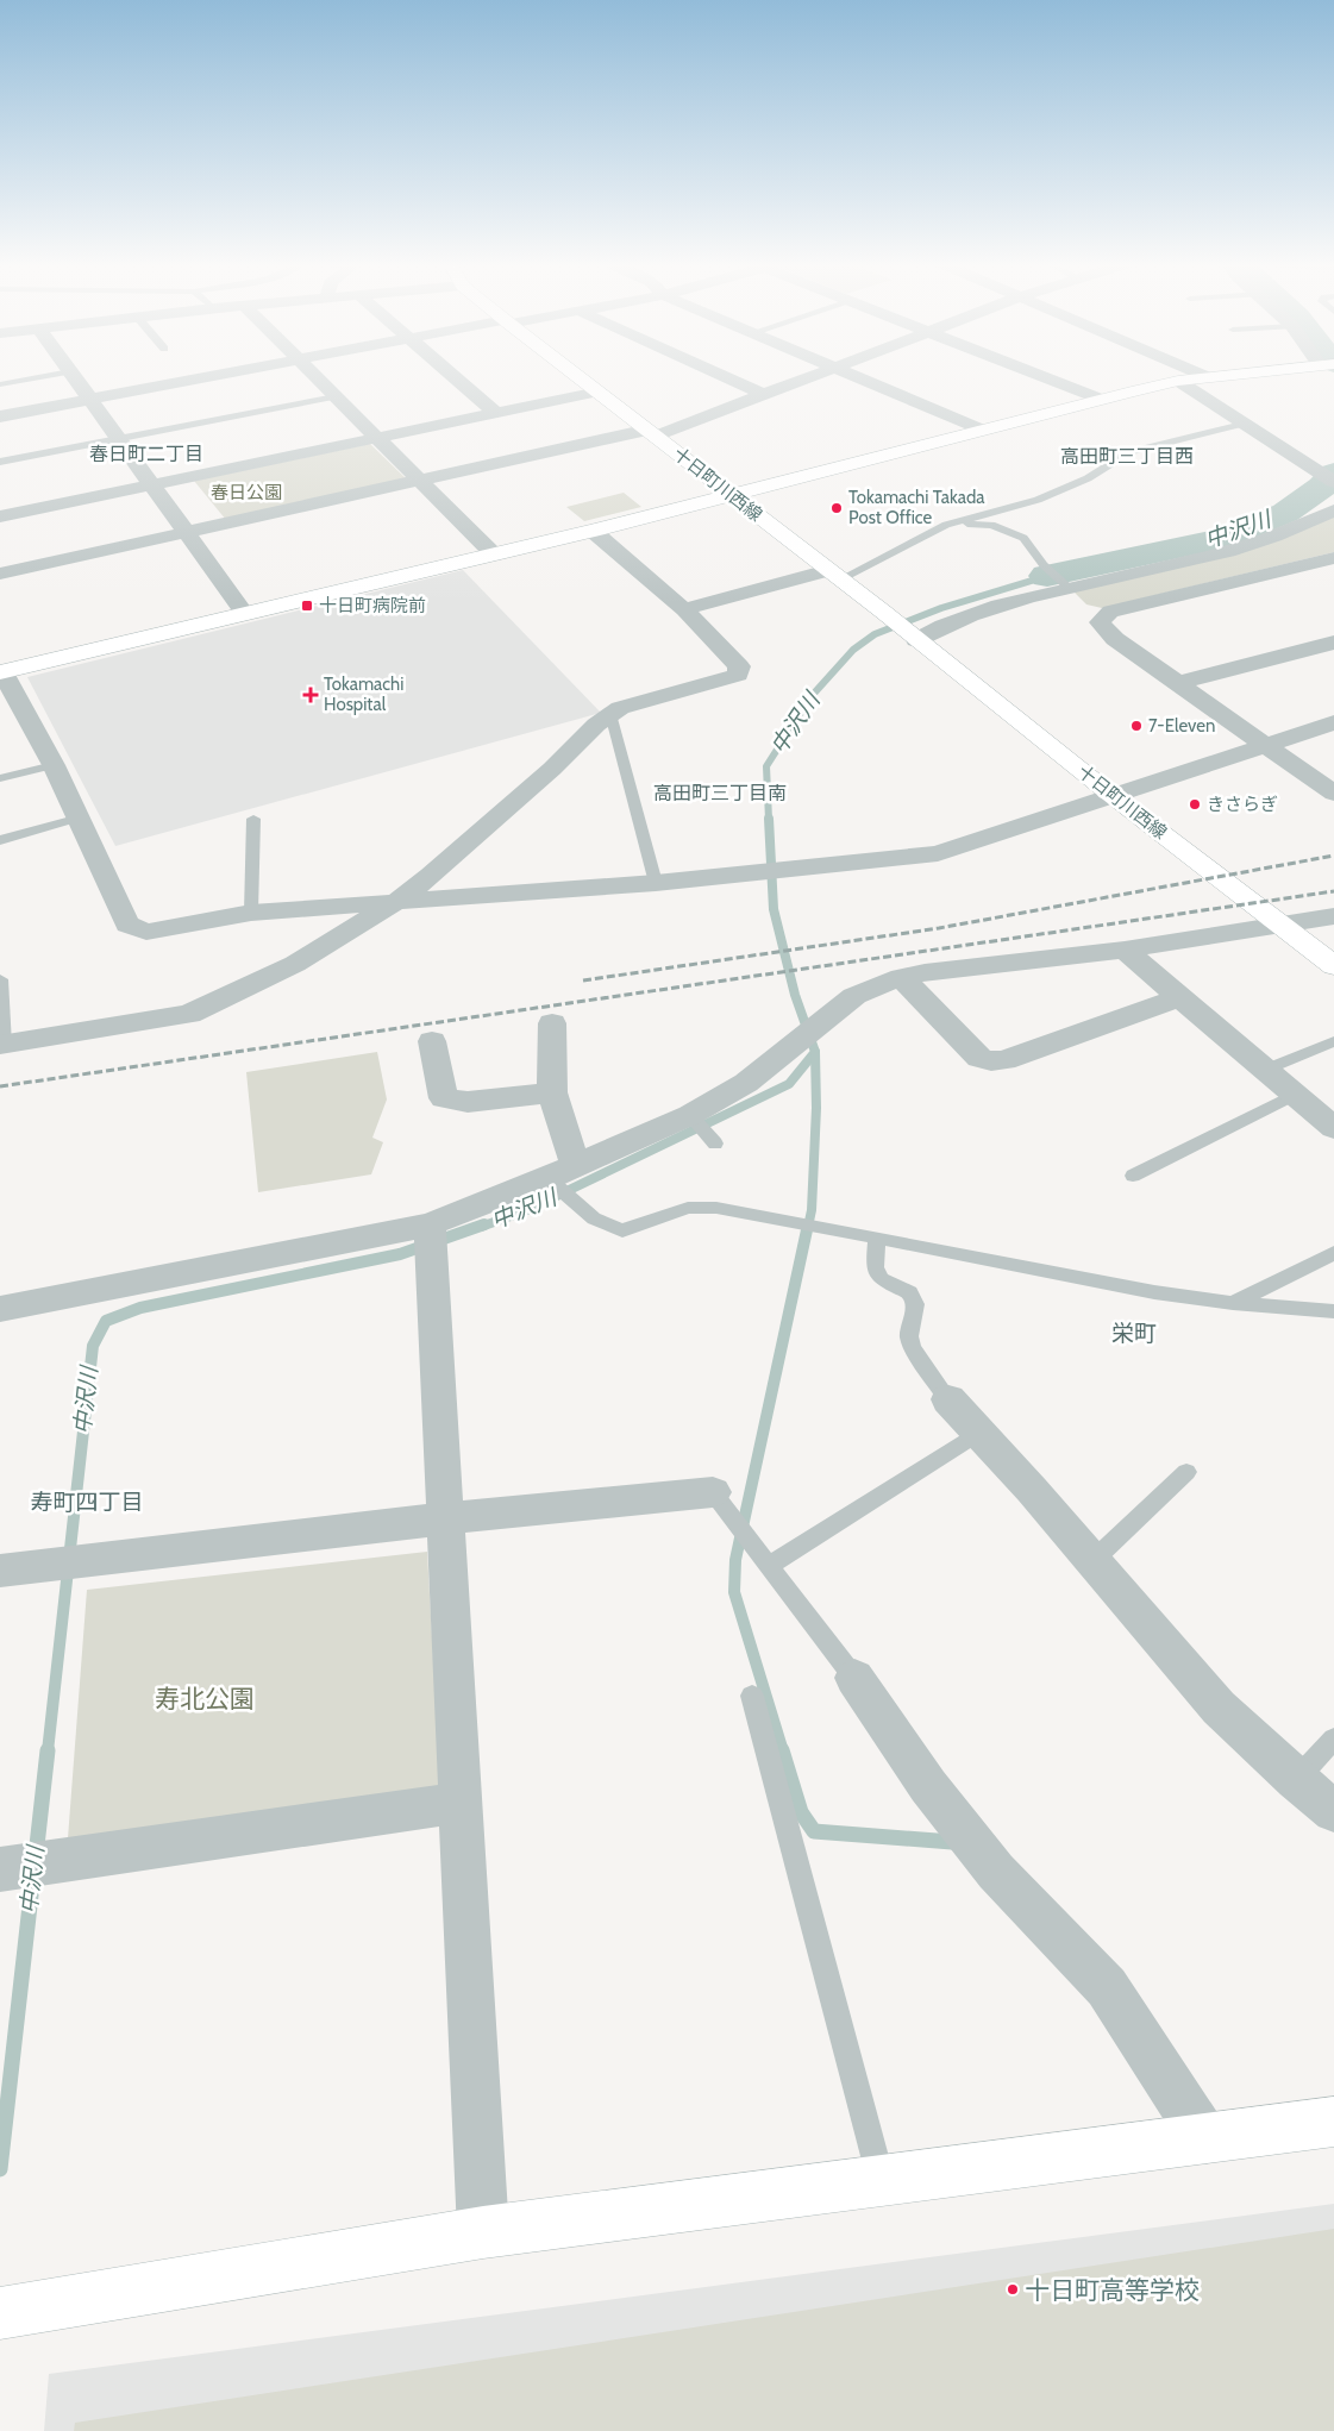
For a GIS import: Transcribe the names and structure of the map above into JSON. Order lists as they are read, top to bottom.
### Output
{
  "streets": {
    "street": ["十日町川西線"]
  },
  "districts": [
    "春日町二丁目",
    "高田町三丁目西",
    "高田町三丁目南",
    "栄町",
    "寿町四丁目"
  ],
  "water": ["中沢川"],
  "parks": ["春日公園", "寿北公園"],
  "places": {
    "other": [
      "Tokamachi Takada Post Office",
      "7-Eleven",
      "きさらぎ",
      "十日町高等学校"
    ],
    "transit": ["十日町病院前"],
    "health": ["Tokamachi Hospital"]
  }
}
